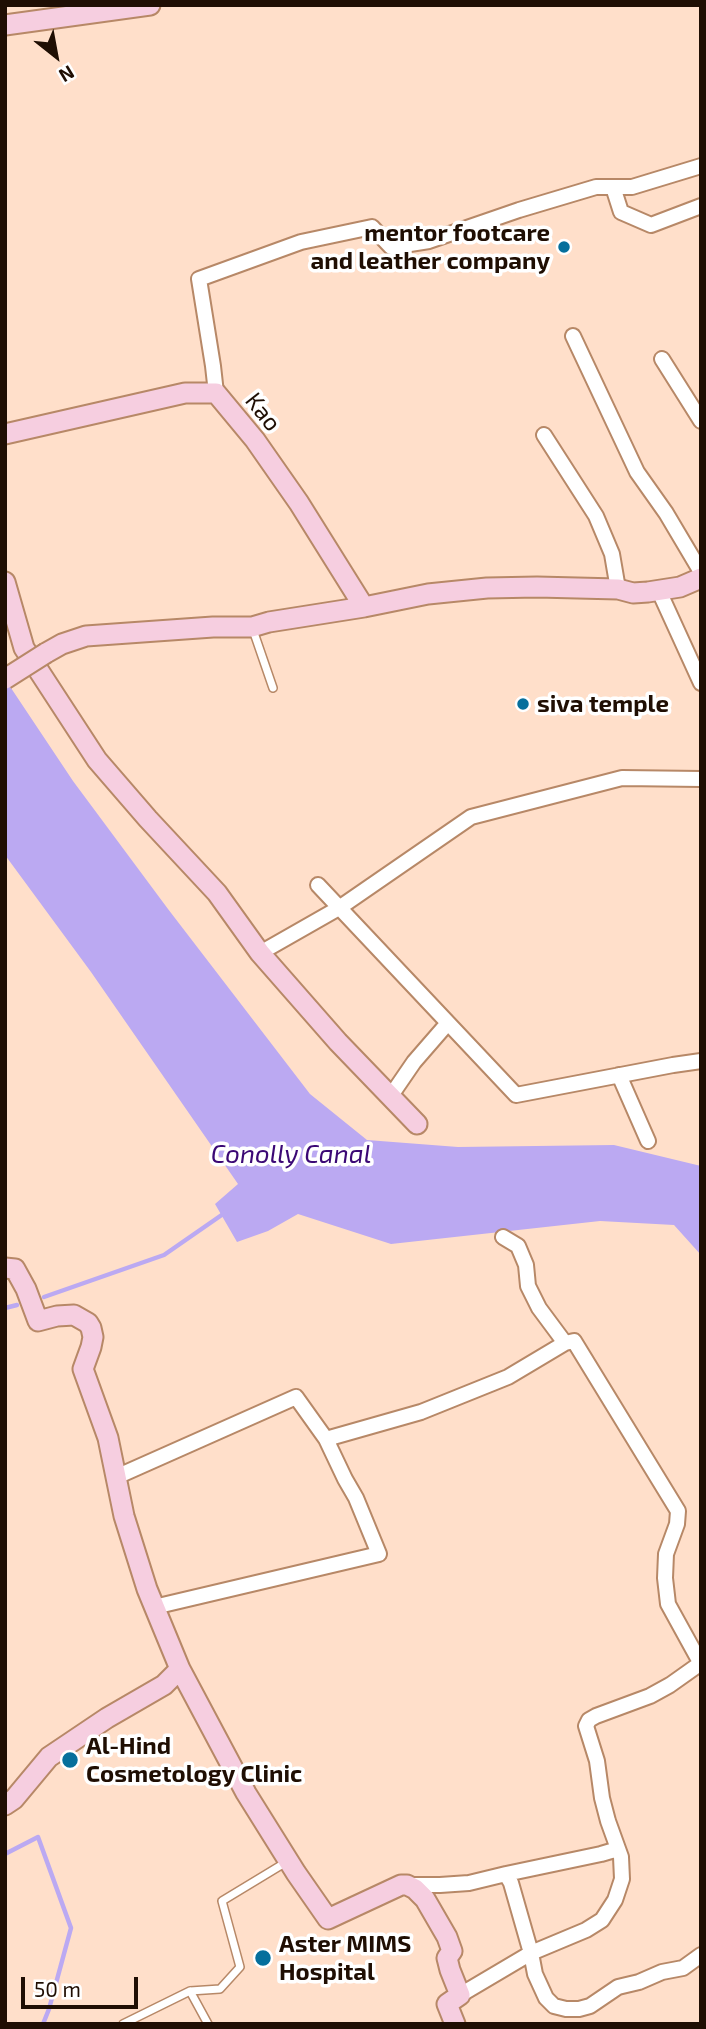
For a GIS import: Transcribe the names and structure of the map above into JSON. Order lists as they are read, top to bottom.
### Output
{
  "streets": {
    "street": ["Kao"]
  },
  "water": ["Conolly Canal"],
  "places": [
    "mentor footcare and leather company",
    "siva temple",
    "Al-Hind Cosmetology Clinic",
    "Aster MIMS Hospital"
  ],
  "scale_bar": "50 m",
  "north": "bottom right"
}
